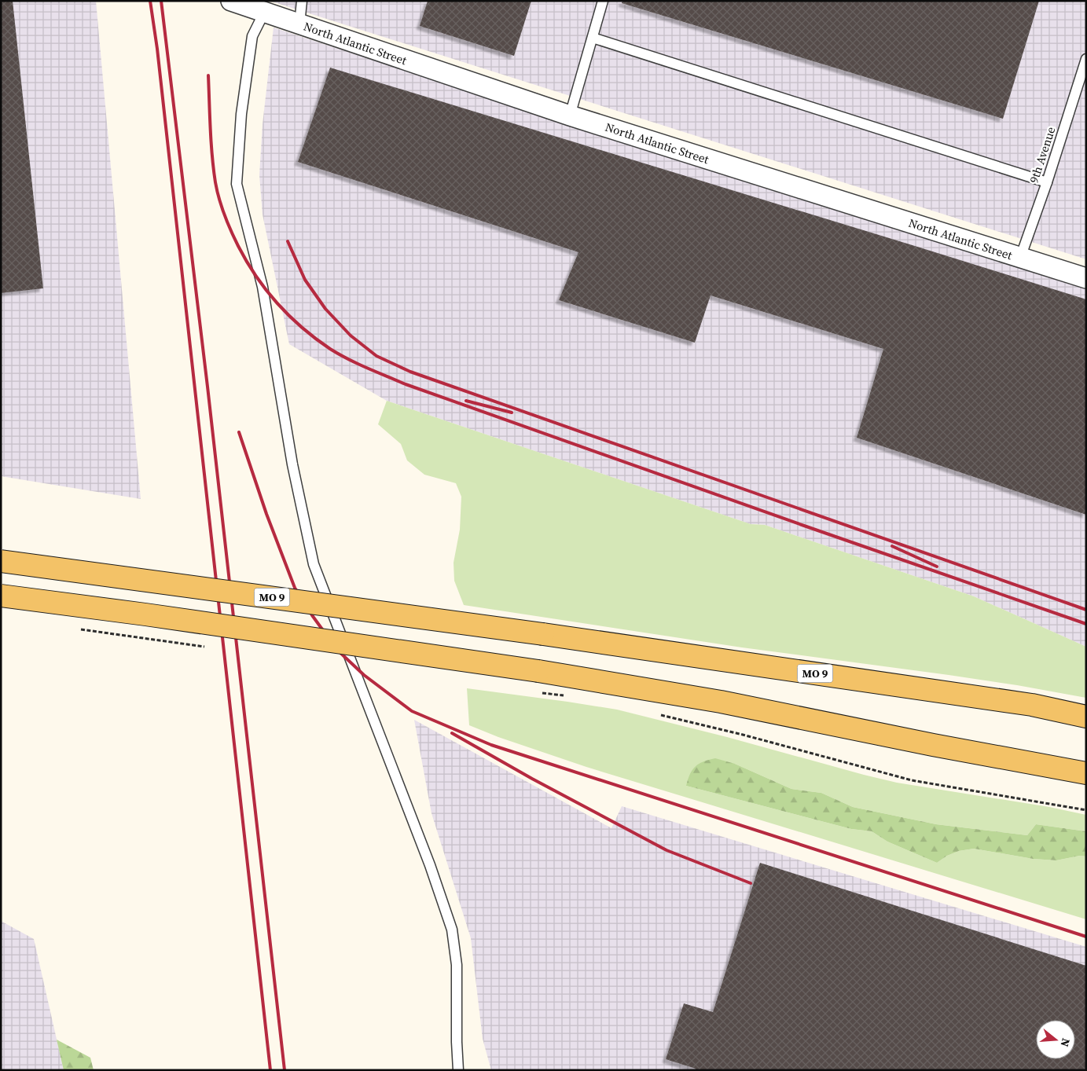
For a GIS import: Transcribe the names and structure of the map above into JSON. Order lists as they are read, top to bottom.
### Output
{
  "streets": {
    "main road": ["MO 9"],
    "street": ["North Atlantic Street"],
    "lane": ["9th Avenue"]
  },
  "crossings": [
    ["North Atlantic Street", "9th Avenue"]
  ],
  "north": "right"
}
